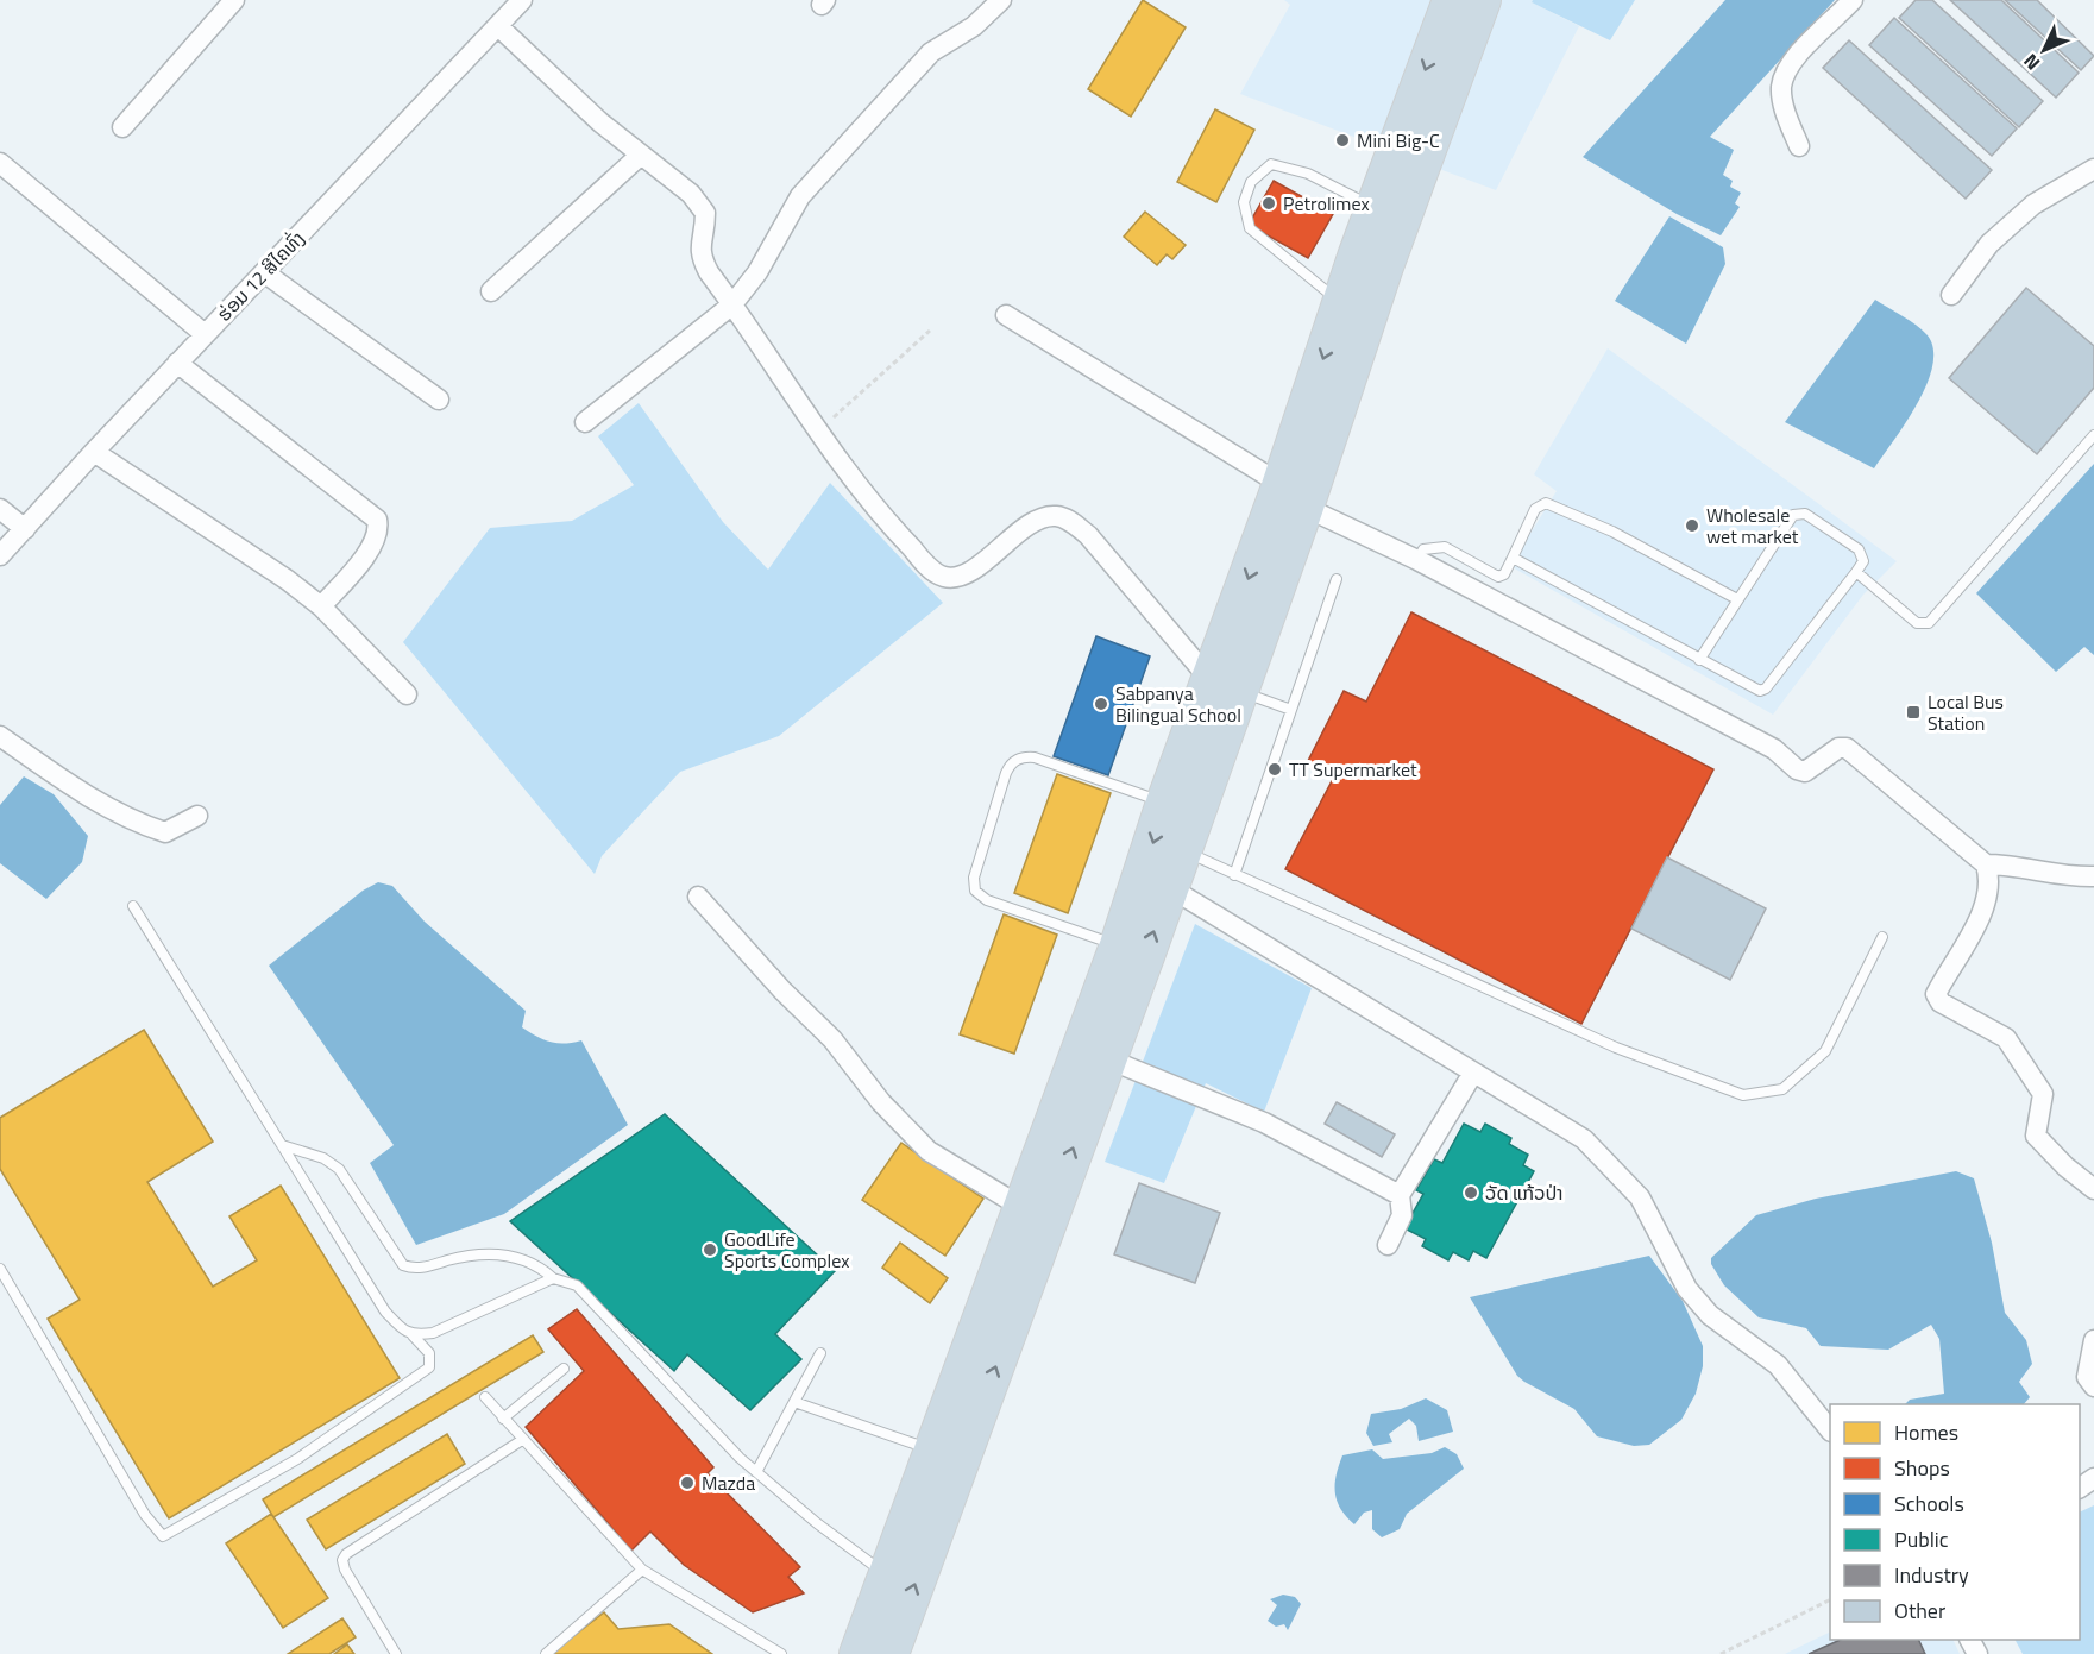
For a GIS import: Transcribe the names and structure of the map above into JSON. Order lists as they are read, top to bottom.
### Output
{
  "streets": {
    "street": ["ຮ່ອມ 12 ສີໄຄທົ່ງ"]
  },
  "places": {
    "other": [
      "Mini Big-C",
      "Petrolimex",
      "Wholesale wet market",
      "Sabpanya Bilingual School",
      "TT Supermarket",
      "ວັດ ແກ້ວປ່າ",
      "GoodLife Sports Complex",
      "Mazda"
    ],
    "transit": ["Local Bus Station"]
  },
  "legend": [
    "Homes",
    "Shops",
    "Schools",
    "Public",
    "Industry",
    "Other"
  ],
  "north": "bottom left"
}
